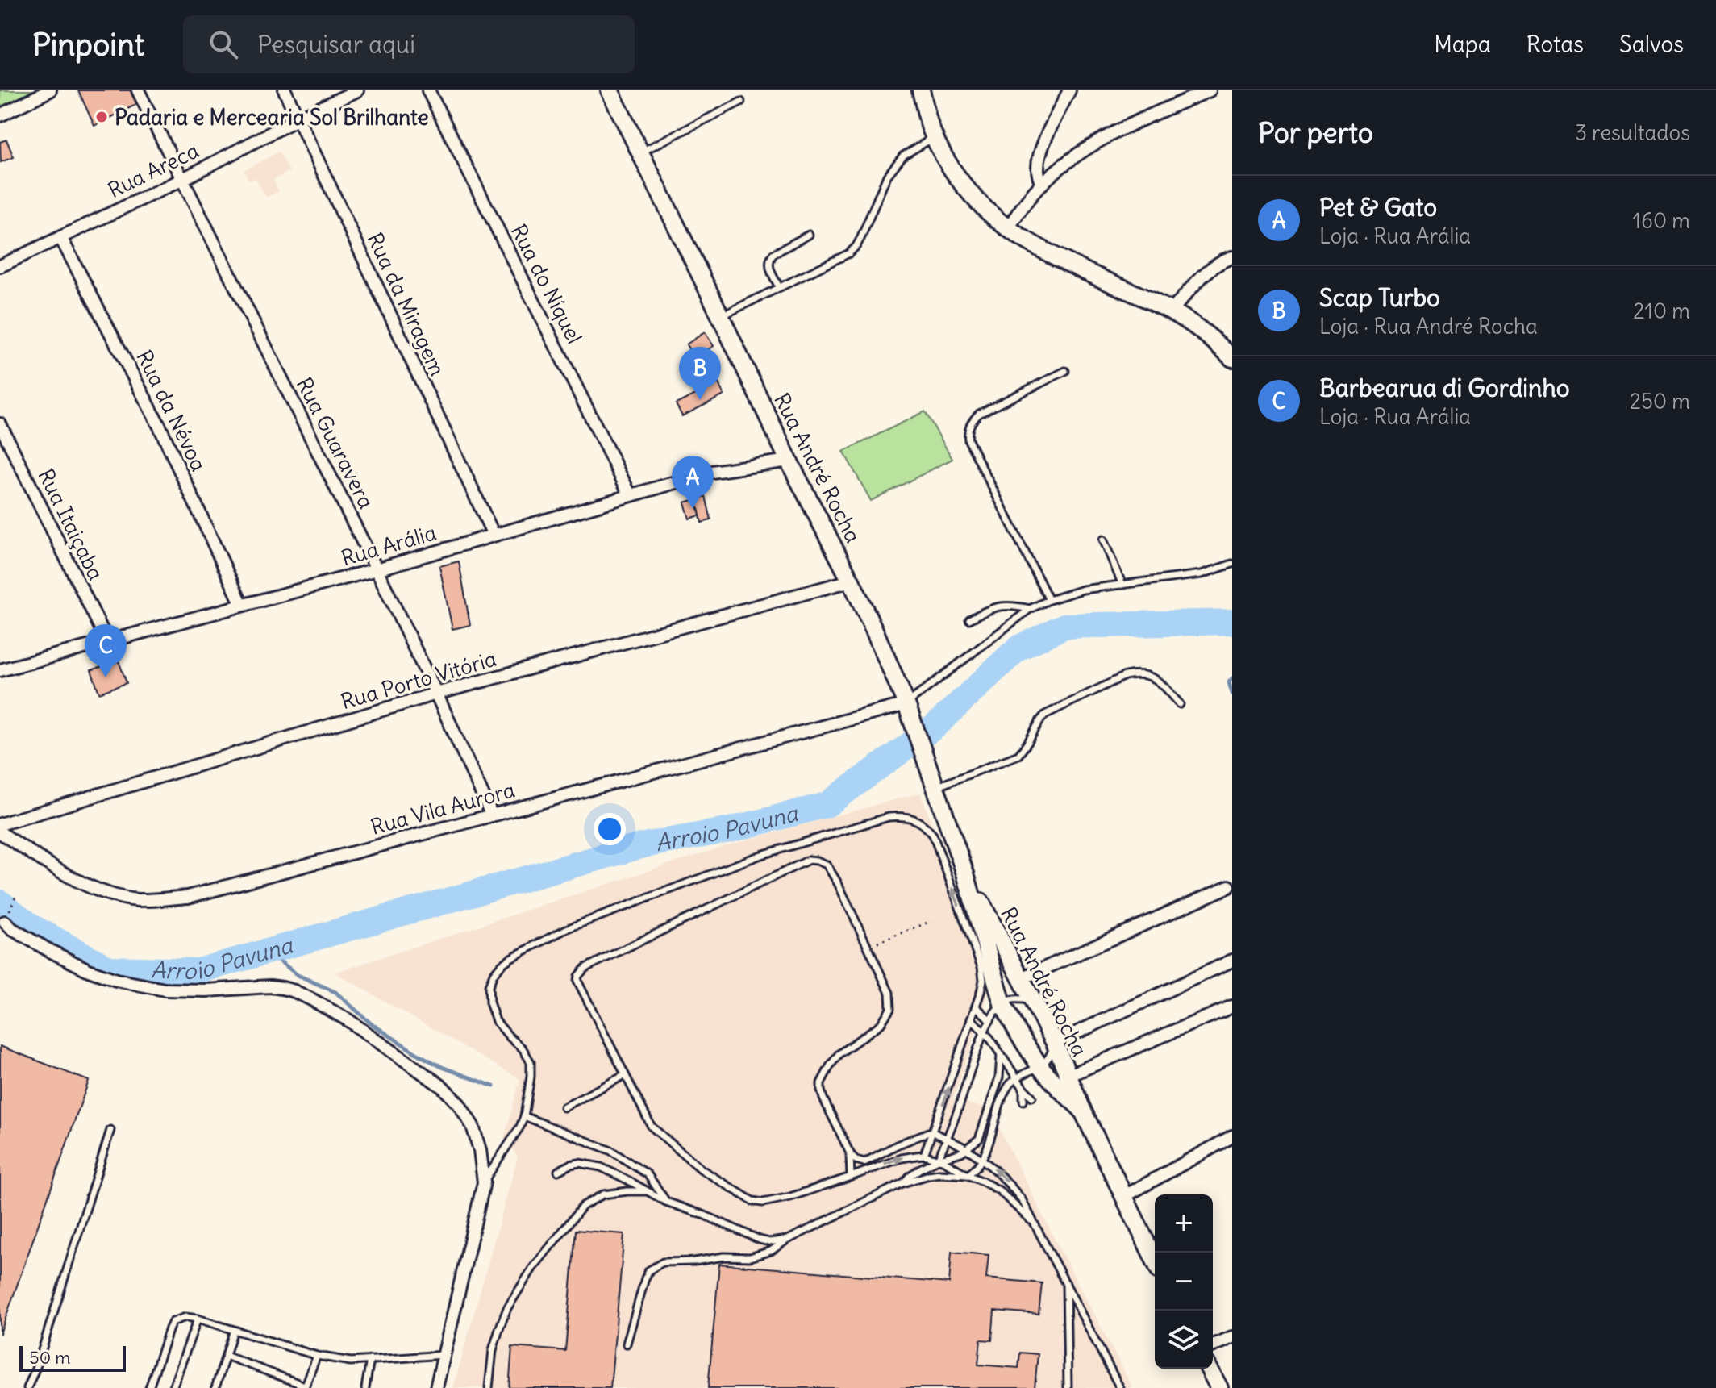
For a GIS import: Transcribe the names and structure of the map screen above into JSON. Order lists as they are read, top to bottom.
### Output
{
  "streets": {
    "main road": ["Rua André Rocha"],
    "street": [
      "Rua Areca",
      "Rua do Níquel",
      "Rua da Miragem",
      "Rua da Névoa",
      "Rua Guaravera",
      "Rua Itaiçaba",
      "Rua Arália",
      "Rua Porto Vitória",
      "Rua Vila Aurora"
    ]
  },
  "crossings": [
    ["Rua Areca", "Rua da Miragem"],
    ["Rua Areca", "Rua da Névoa"],
    ["Rua Areca", "Rua Guaravera"],
    ["Rua do Níquel", "Rua Arália"],
    ["Rua da Miragem", "Rua Arália"],
    ["Rua da Névoa", "Rua Arália"],
    ["Rua Guaravera", "Rua Arália"],
    ["Rua Guaravera", "Rua Porto Vitória"],
    ["Rua Guaravera", "Rua Vila Aurora"],
    ["Rua André Rocha", "Rua Arália"],
    ["Rua André Rocha", "Rua Porto Vitória"],
    ["Rua André Rocha", "Rua Vila Aurora"],
    ["Rua Itaiçaba", "Rua Arália"]
  ],
  "water": ["Arroio Pavuna"],
  "places": ["Padaria e Mercearia Sol Brilhante"],
  "scale_bar": "50 m",
  "page": {
    "header": "Pinpoint",
    "search": "Pesquisar aqui",
    "nav": ["Mapa", "Rotas", "Salvos"],
    "heading": ["Por perto", "3 resultados"],
    "list": [
      {
        "mark": "A",
        "name": "Pet & Gato",
        "note": "Loja · Rua Arália",
        "value": "160 m"
      },
      {
        "mark": "B",
        "name": "Scap Turbo",
        "note": "Loja · Rua André Rocha",
        "value": "210 m"
      },
      {
        "mark": "C",
        "name": "Barbearua di Gordinho",
        "note": "Loja · Rua Arália",
        "value": "250 m"
      }
    ],
    "pins": ["B", "A", "C"],
    "map_buttons": ["+", "−"],
    "scale": "50 m"
  }
}
